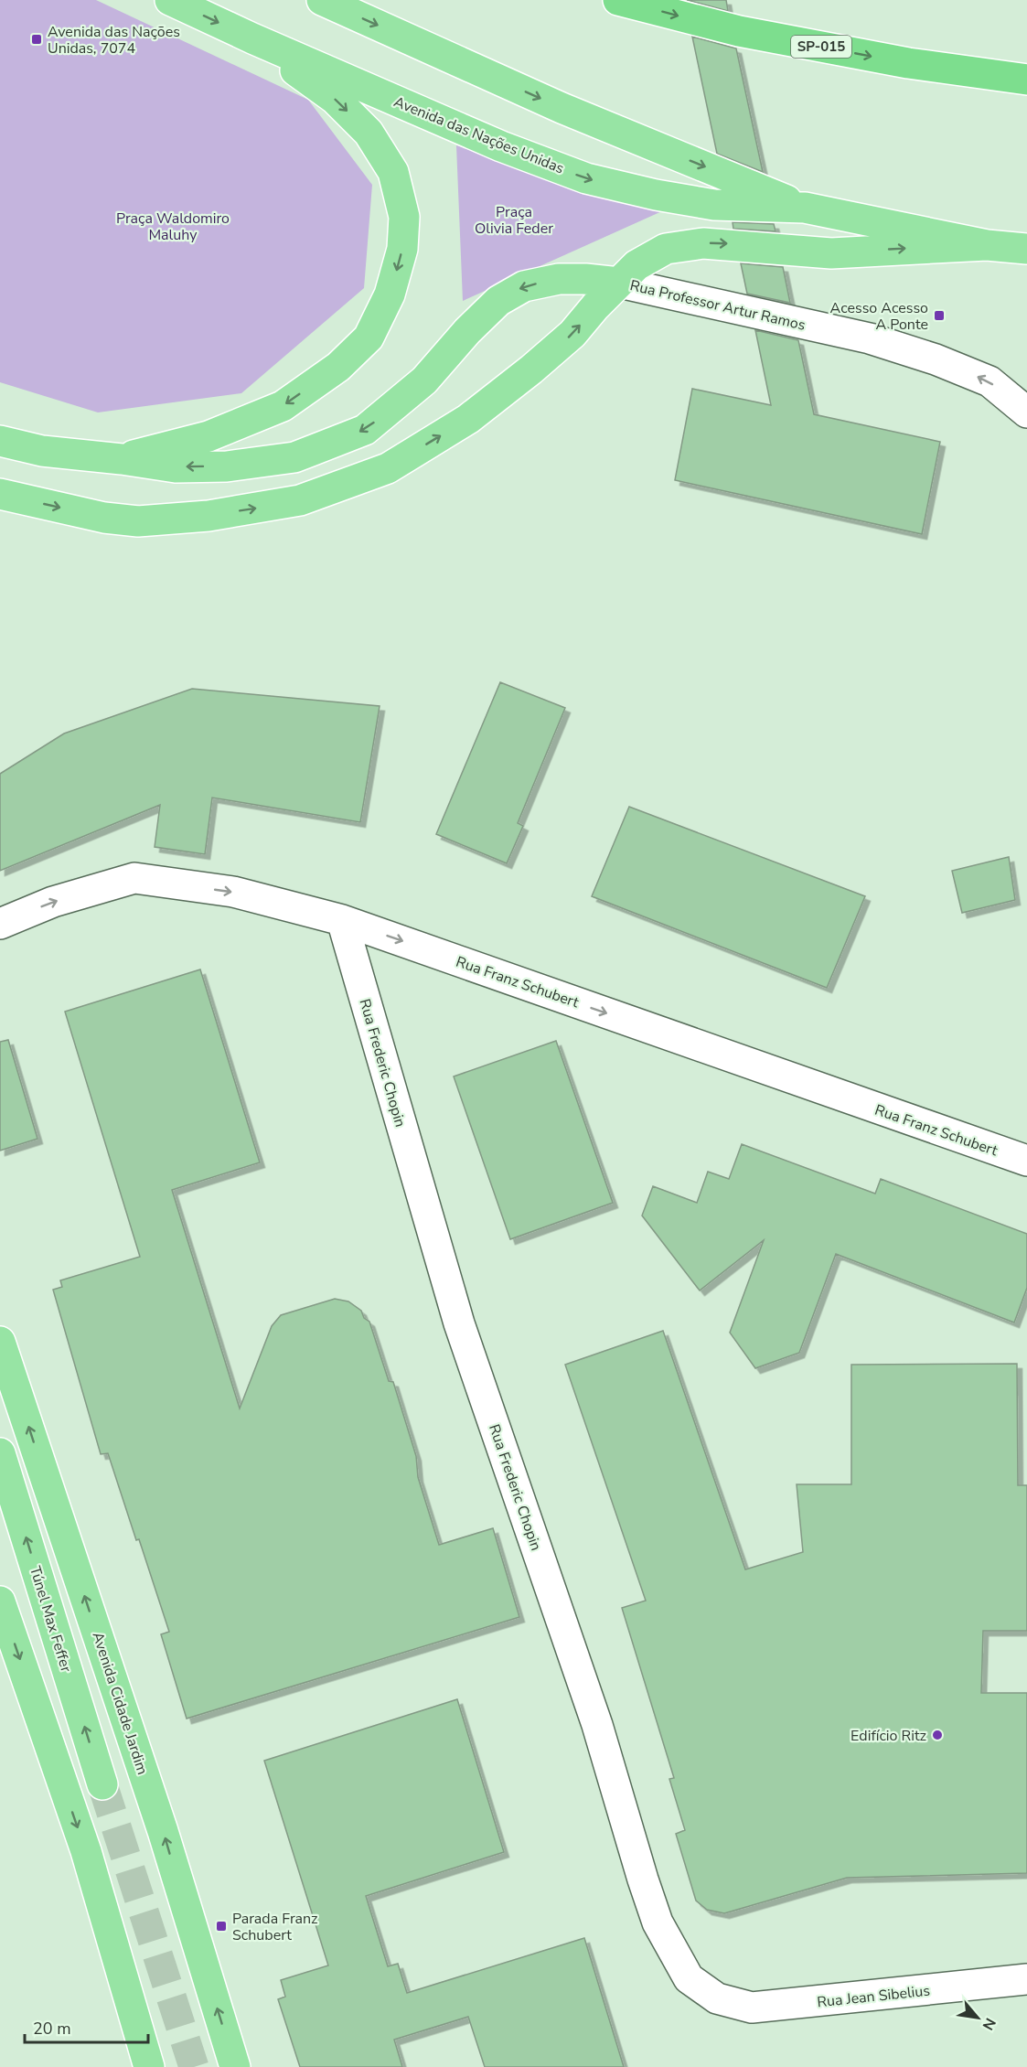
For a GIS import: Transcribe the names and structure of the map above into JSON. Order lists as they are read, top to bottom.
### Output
{
  "streets": {
    "highway": [
      "SP-015",
      "Avenida das Nações Unidas",
      "Túnel Max Feffer",
      "Avenida Cidade Jardim"
    ],
    "street": [
      "Rua Professor Artur Ramos",
      "Rua Franz Schubert",
      "Rua Frederic Chopin",
      "Rua Jean Sibelius"
    ]
  },
  "crossings": [
    ["Rua Franz Schubert", "Rua Frederic Chopin"],
    ["Rua Frederic Chopin", "Rua Jean Sibelius"]
  ],
  "one_way": ["Avenida das Nações Unidas", "Rua Professor Artur Ramos", "Rua Franz Schubert"],
  "parks": ["Praça Olivia Feder", "Praça Waldomiro Maluhy"],
  "places": {
    "transit": ["Avenida das Nações Unidas, 7074", "Acesso Acesso A Ponte", "Parada Franz Schubert"],
    "other": ["Edifício Ritz"]
  },
  "scale_bar": "20 m",
  "north": "bottom right"
}
